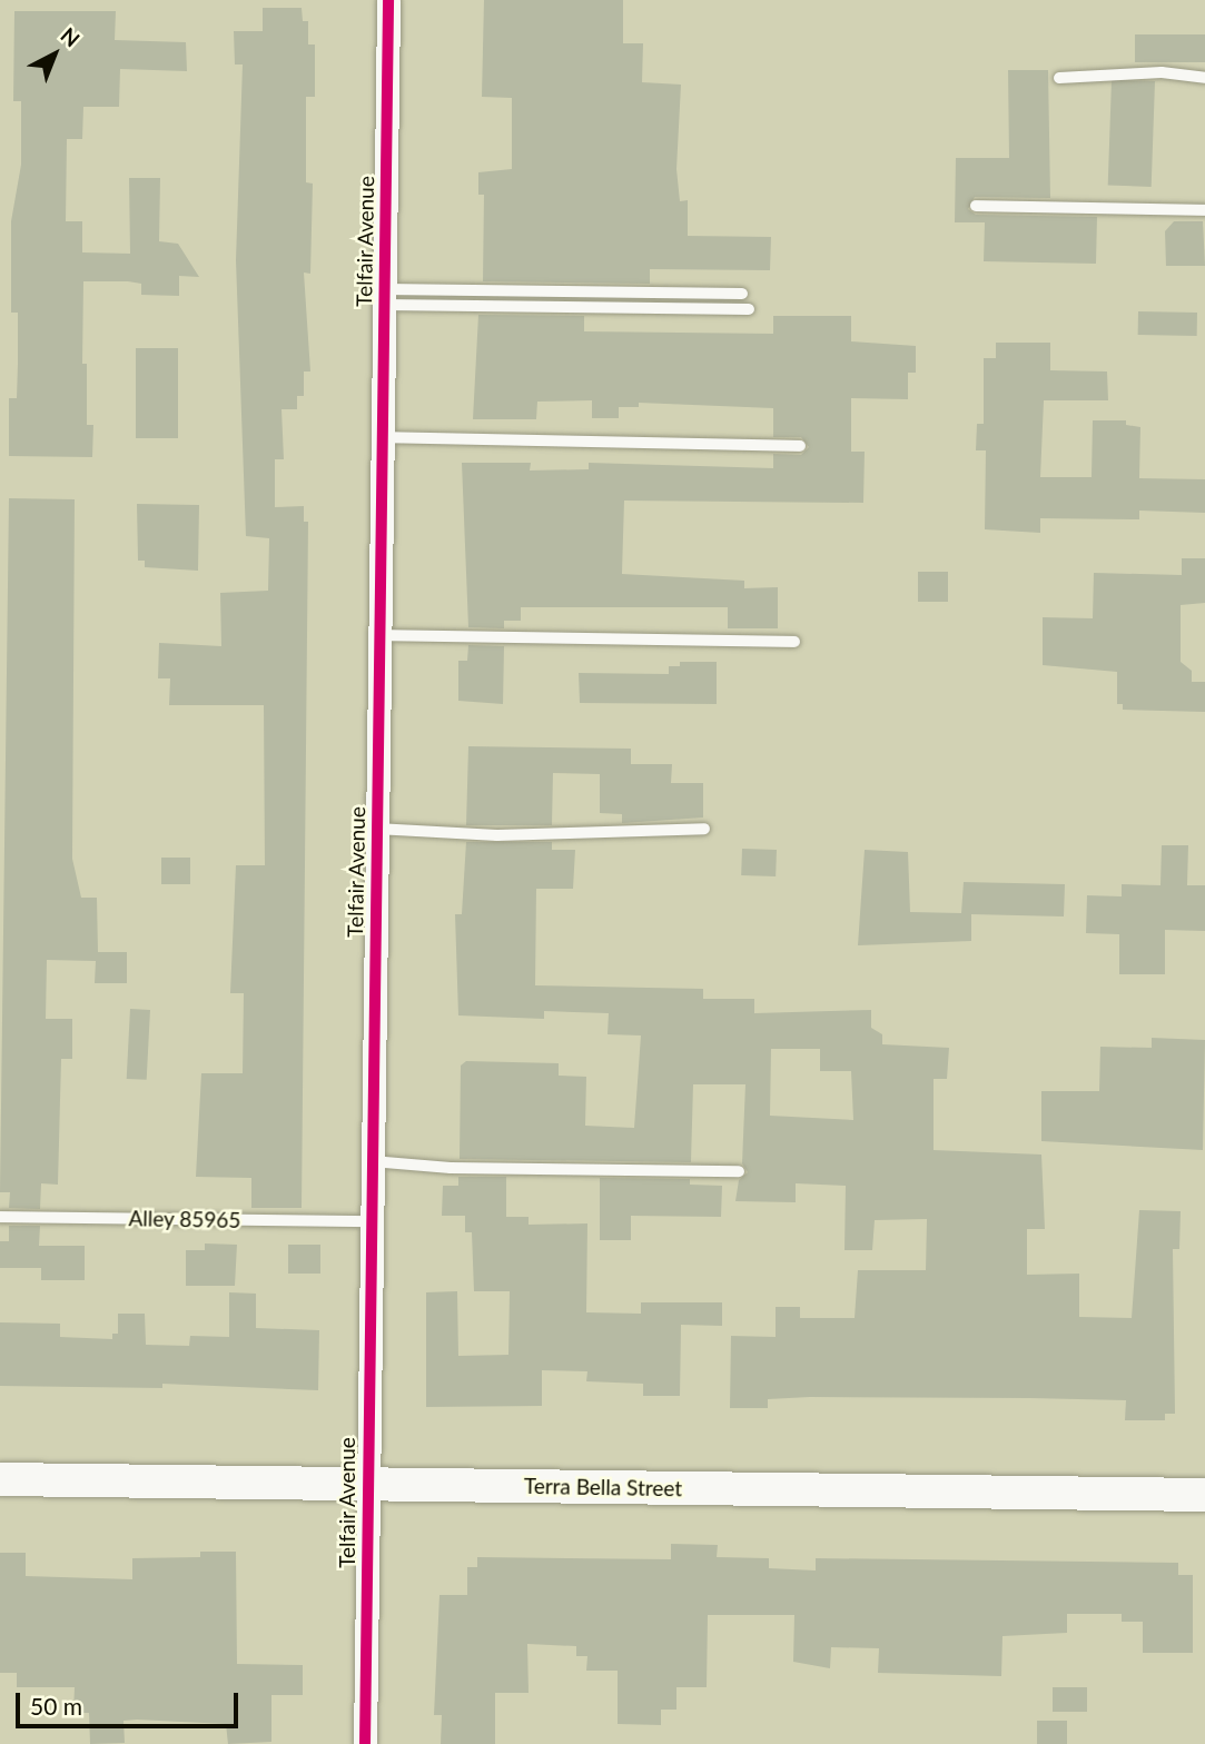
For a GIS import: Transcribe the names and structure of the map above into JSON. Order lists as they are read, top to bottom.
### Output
{
  "streets": {
    "main road": ["Terra Bella Street"],
    "street": ["Telfair Avenue"],
    "lane": ["Alley 85965"]
  },
  "crossings": [
    ["Telfair Avenue", "Alley 85965"],
    ["Telfair Avenue", "Terra Bella Street"]
  ],
  "scale_bar": "50 m",
  "north": "top right"
}
